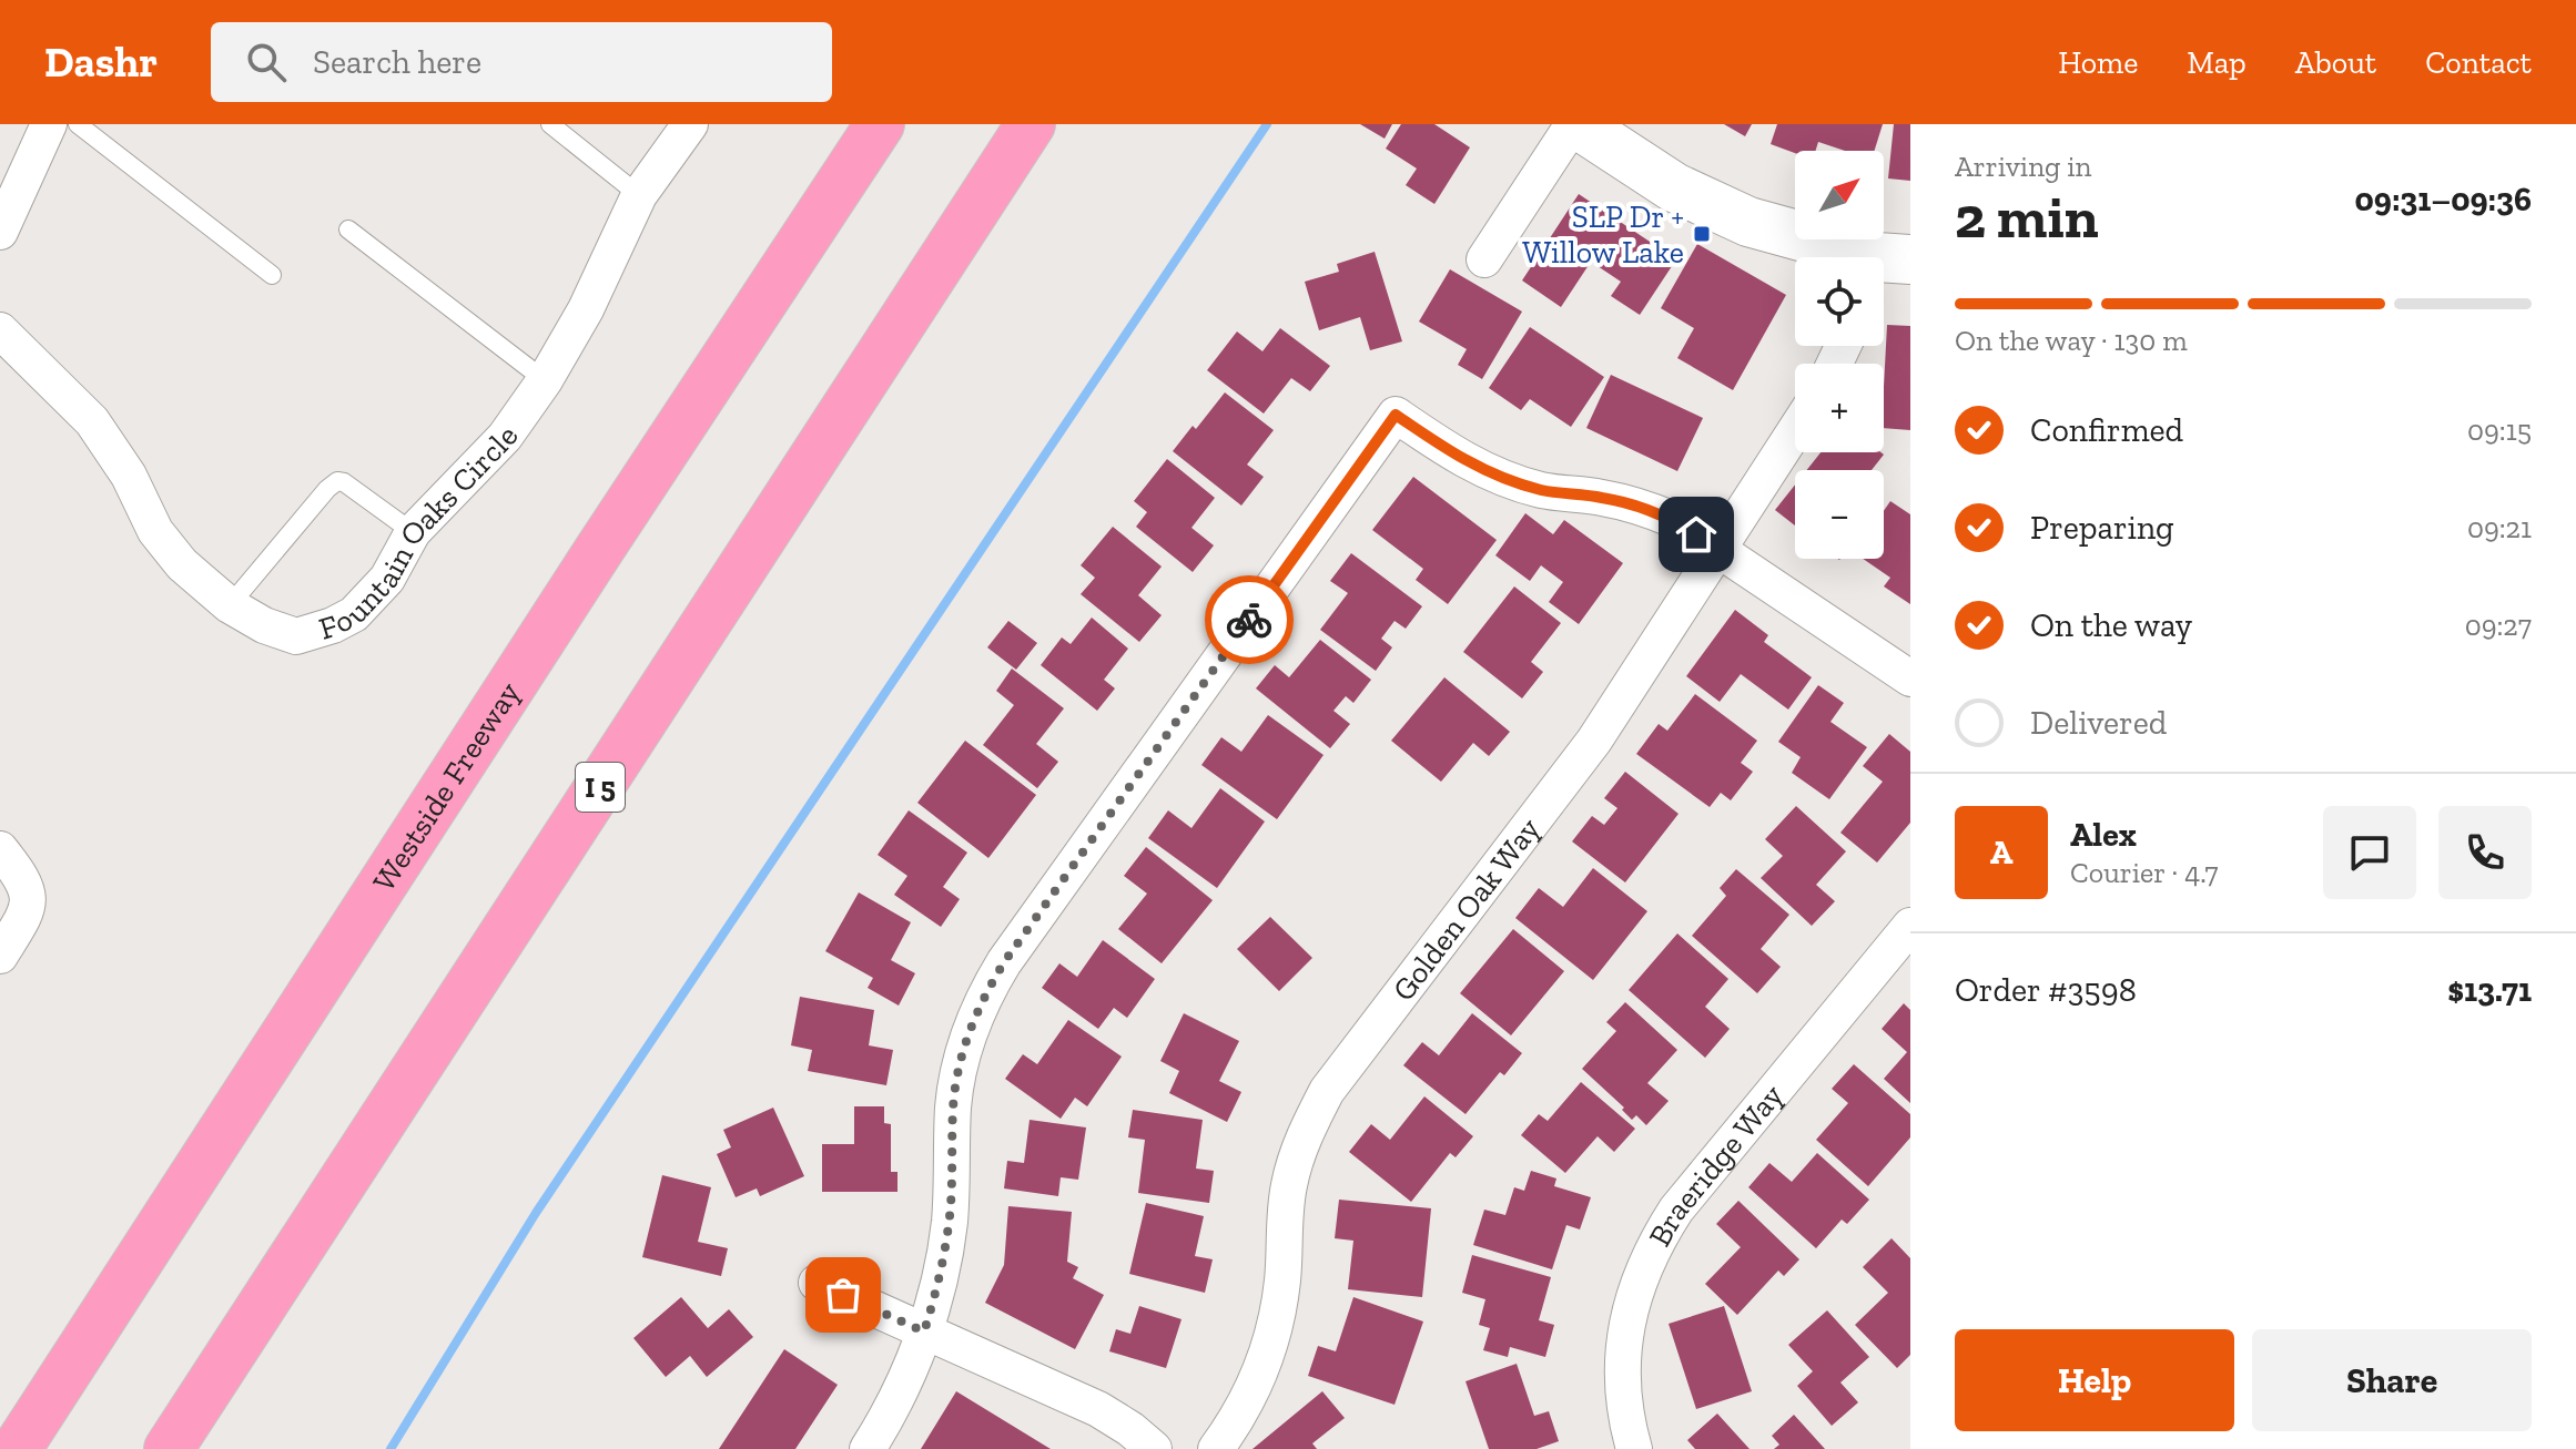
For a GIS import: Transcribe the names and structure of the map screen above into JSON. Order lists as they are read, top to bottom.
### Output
{
  "streets": {
    "highway": ["Westside Freeway", "I 5"],
    "street": ["Fountain Oaks Circle", "Golden Oak Way", "Braeridge Way"]
  },
  "places": {
    "transit": ["SLP Dr + Willow Lake"]
  },
  "north": "top right",
  "page": {
    "header": "Dashr",
    "search": "Search here",
    "nav": [
      "Home",
      "Map",
      "About",
      "Contact"
    ],
    "heading": ["2 min", "Arriving in", "09:31–09:36"],
    "panel": [
      "Alex",
      "Courier · 4.7",
      "Order #3598",
      "$13.71"
    ],
    "map_buttons": ["+", "−"],
    "bar": "On the way · 130 m",
    "list": [
      ["Confirmed", "09:15"],
      ["Preparing", "09:21"],
      ["On the way", "09:27"],
      "Delivered"
    ],
    "round": "A",
    "buttons": ["Help", "Share"]
  }
}
